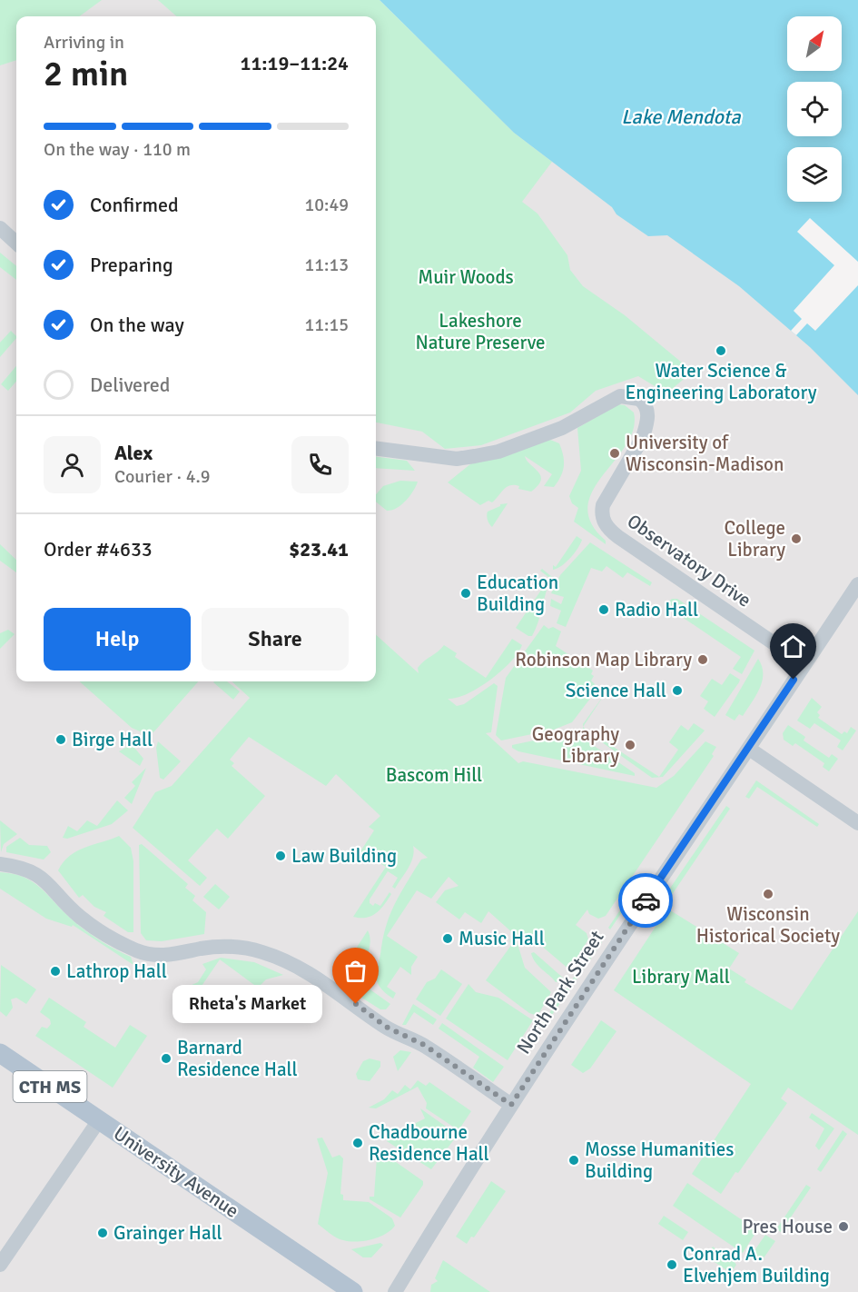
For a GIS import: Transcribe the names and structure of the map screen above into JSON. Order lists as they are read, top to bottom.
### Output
{
  "streets": {
    "main road": ["CTH MS", "University Avenue"],
    "street": ["Observatory Drive", "North Park Street"]
  },
  "crossings": [
    ["Observatory Drive", "North Park Street"]
  ],
  "water": ["Lake Mendota"],
  "parks": [
    "Muir Woods",
    "Lakeshore Nature Preserve",
    "Bascom Hill",
    "Library Mall"
  ],
  "places": [
    "Water Science & Engineering Laboratory",
    "University of Wisconsin-Madison",
    "College Library",
    "Education Building",
    "Radio Hall",
    "Robinson Map Library",
    "Science Hall",
    "Birge Hall",
    "Geography Library",
    "Law Building",
    "Wisconsin Historical Society",
    "Music Hall",
    "Lathrop Hall",
    "Rheta's Market",
    "Barnard Residence Hall",
    "Chadbourne Residence Hall",
    "Mosse Humanities Building",
    "Pres House",
    "Grainger Hall",
    "Conrad A. Elvehjem Building"
  ],
  "north": "top right",
  "page": {
    "heading": ["2 min", "Arriving in", "11:19–11:24"],
    "panel": [
      "Alex",
      "Courier · 4.9",
      "Order #4633",
      "$23.41"
    ],
    "bar": "On the way · 110 m",
    "list": [
      ["Confirmed", "10:49"],
      ["Preparing", "11:13"],
      ["On the way", "11:15"],
      "Delivered"
    ],
    "buttons": ["Help", "Share"],
    "bubble": "Rheta's Market"
  }
}
